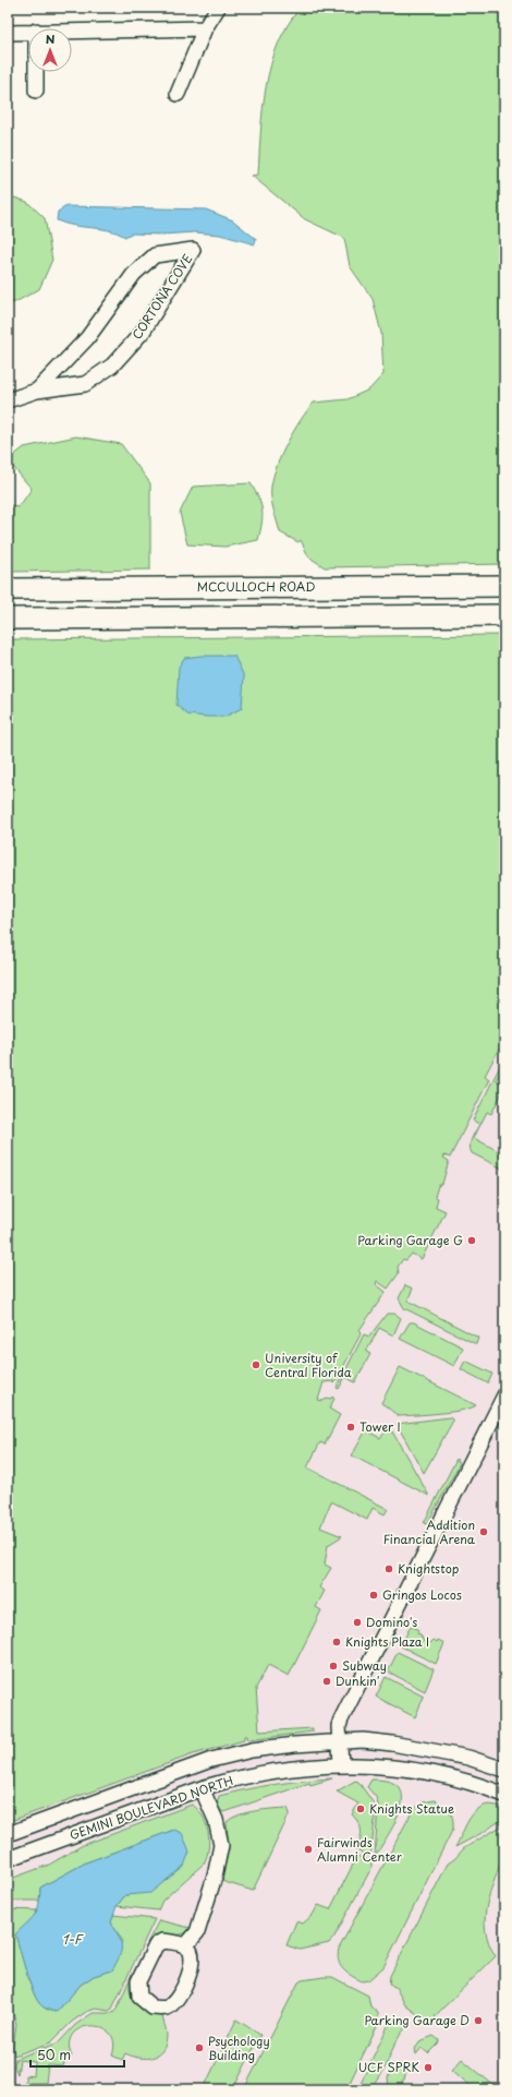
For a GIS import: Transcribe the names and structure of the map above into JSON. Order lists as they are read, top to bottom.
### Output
{
  "streets": {
    "main road": ["MCCULLOCH ROAD"],
    "street": ["CORTONA COVE", "GEMINI BOULEVARD NORTH"]
  },
  "water": ["1-F"],
  "places": [
    "Parking Garage G",
    "University of Central Florida",
    "Tower I",
    "Addition Financial Arena",
    "Knightstop",
    "Gringos Locos",
    "Domino's",
    "Knights Plaza I",
    "Subway",
    "Dunkin'",
    "Knights Statue",
    "Fairwinds Alumni Center",
    "Parking Garage D",
    "Psychology Building",
    "UCF SPRK"
  ],
  "scale_bar": "50 m",
  "north": "top"
}
